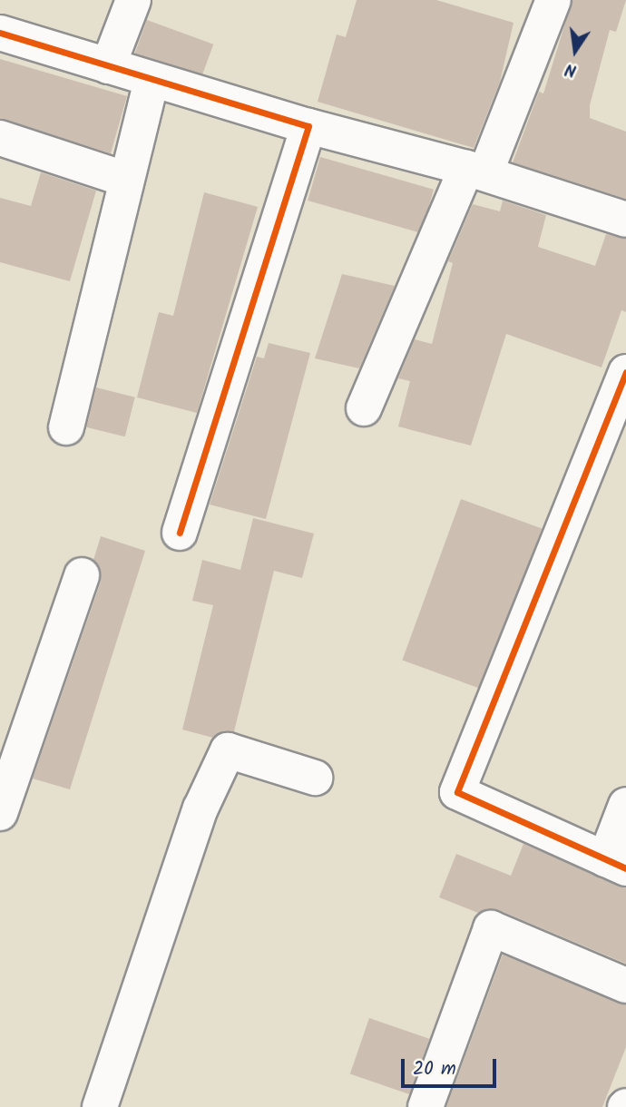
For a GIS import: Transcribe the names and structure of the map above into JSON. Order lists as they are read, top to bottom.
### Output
{
  "scale_bar": "20 m",
  "north": "bottom"
}
